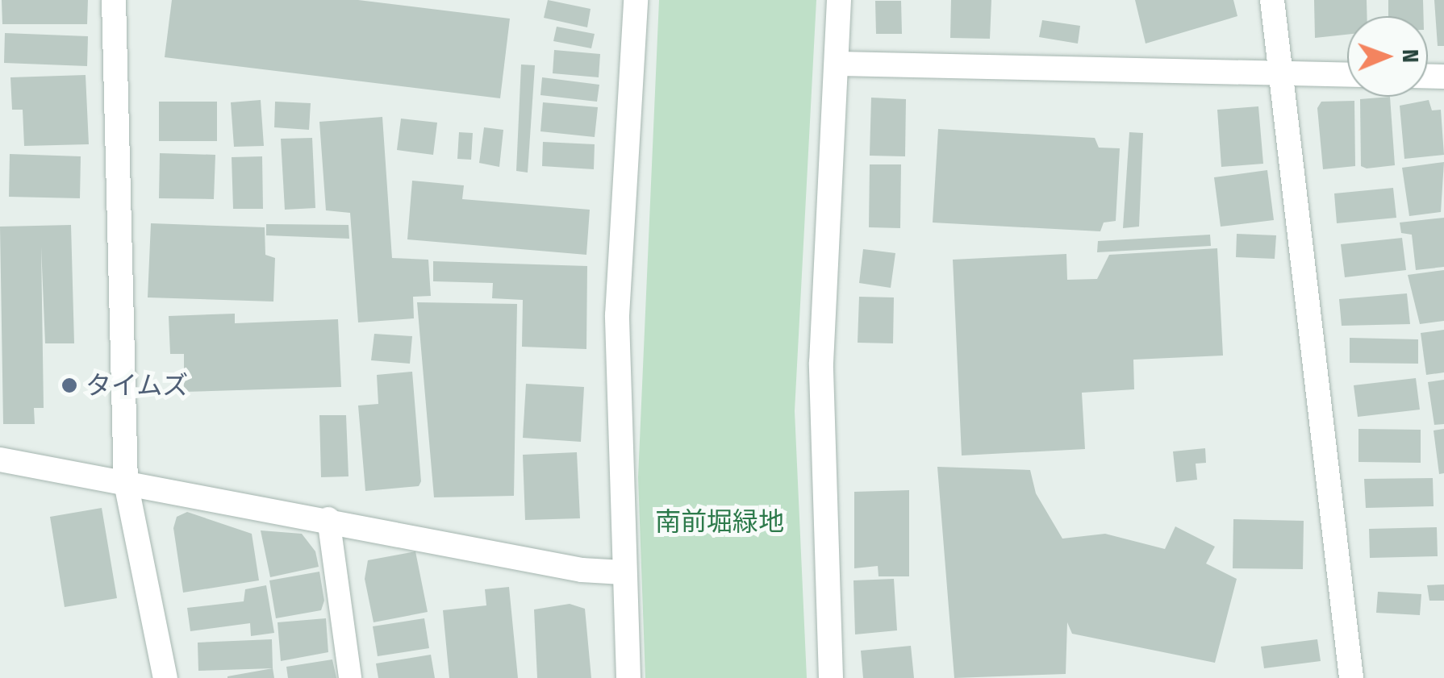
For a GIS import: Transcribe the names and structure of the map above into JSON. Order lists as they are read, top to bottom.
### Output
{
  "parks": ["南前堀緑地"],
  "places": ["タイムズ"],
  "north": "right"
}
